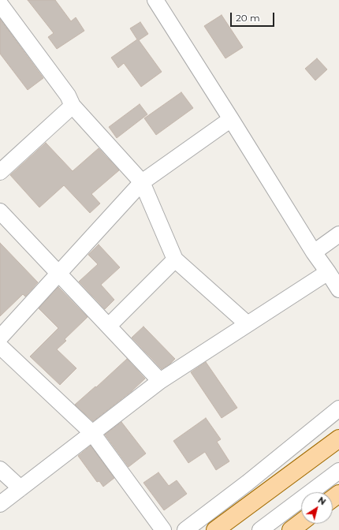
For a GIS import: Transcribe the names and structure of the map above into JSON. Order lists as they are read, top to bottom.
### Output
{
  "scale_bar": "20 m",
  "north": "top right"
}
